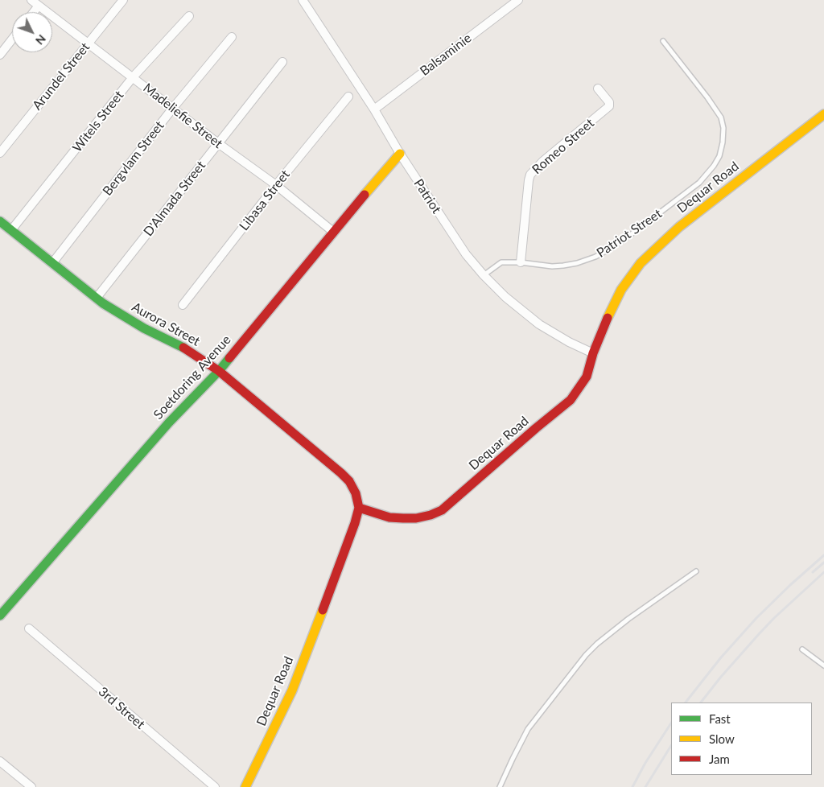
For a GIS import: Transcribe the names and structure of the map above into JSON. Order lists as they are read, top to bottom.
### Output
{
  "streets": {
    "street": [
      "Balsaminie",
      "Arundel Street",
      "Madeliefie Street",
      "Witels Street",
      "Romeo Street",
      "Bergvlam Street",
      "Dequar Road",
      "Patriot",
      "D'Almada Street",
      "Libasa Street",
      "Aurora Street",
      "Soetdoring Avenue",
      "3rd Street"
    ],
    "lane": ["Patriot Street"]
  },
  "crossings": [
    ["Balsaminie", "Patriot"],
    ["Arundel Street", "Madeliefie Street"],
    ["Madeliefie Street", "Witels Street"],
    ["Madeliefie Street", "Bergvlam Street"],
    ["Madeliefie Street", "D'Almada Street"],
    ["Madeliefie Street", "Libasa Street"],
    ["Madeliefie Street", "Soetdoring Avenue"],
    ["Witels Street", "Aurora Street"],
    ["Romeo Street", "Patriot Street"],
    ["Bergvlam Street", "Aurora Street"],
    ["Dequar Road", "Patriot"],
    ["Dequar Road", "Aurora Street"],
    ["Patriot", "Patriot Street"],
    ["Patriot", "Soetdoring Avenue"],
    ["D'Almada Street", "Aurora Street"],
    ["Aurora Street", "Soetdoring Avenue"]
  ],
  "legend": ["Fast", "Slow", "Jam"],
  "north": "bottom right"
}
